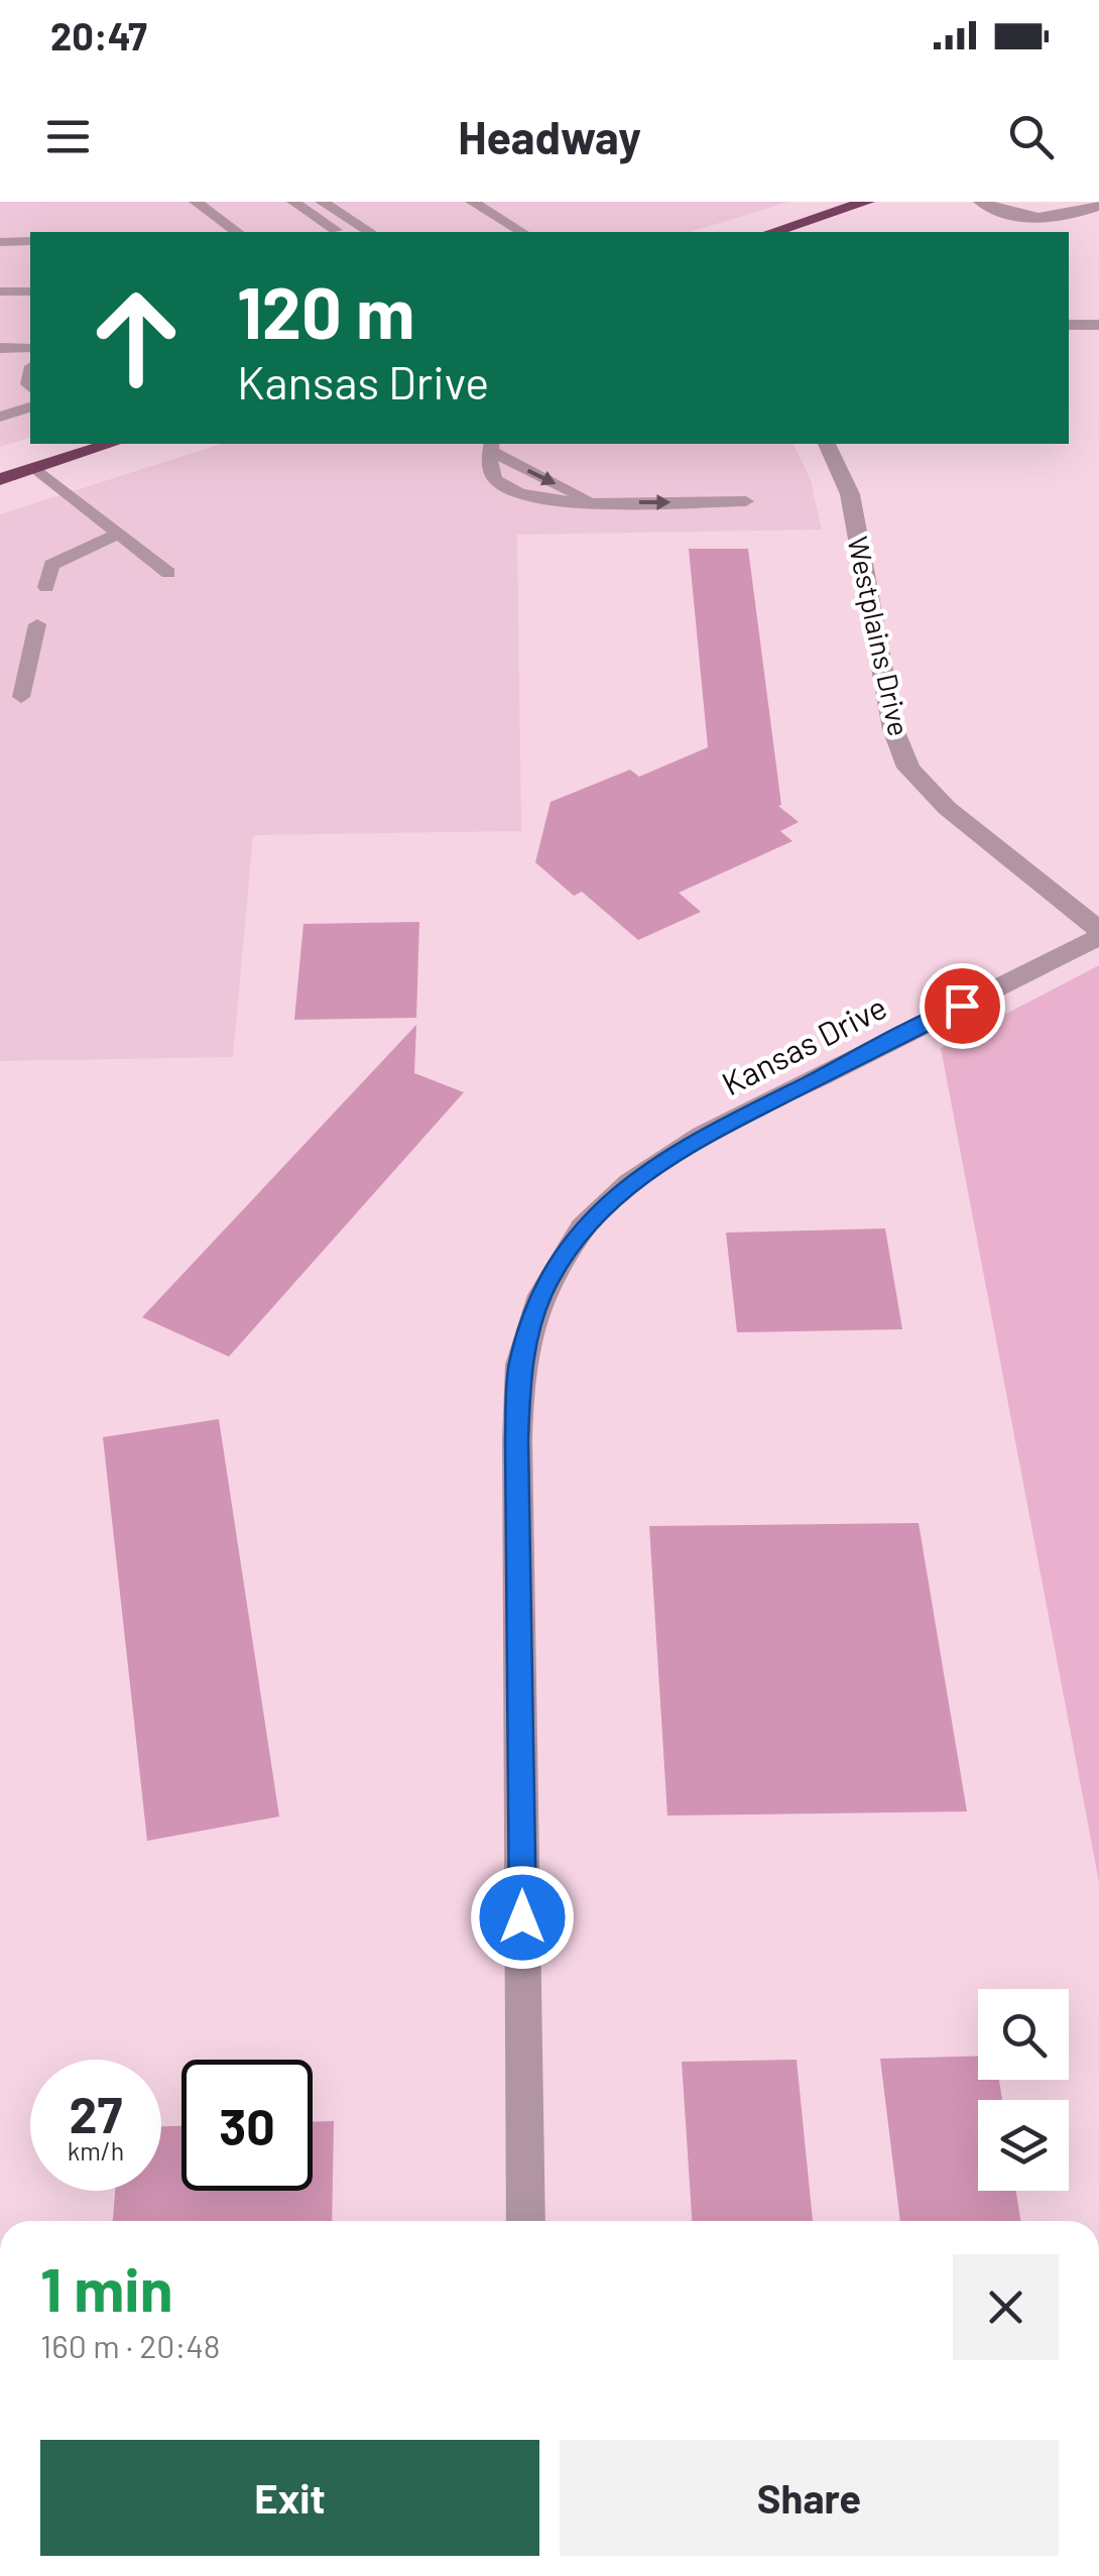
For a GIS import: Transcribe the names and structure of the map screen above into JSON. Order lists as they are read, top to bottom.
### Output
{
  "streets": {
    "street": ["Westplains Drive", "Kansas Drive"]
  },
  "crossings": [
    ["Westplains Drive", "Kansas Drive"]
  ],
  "page": {
    "status": "20:47",
    "header": "Headway",
    "turn": ["120 m", "Kansas Drive"],
    "speed": "27 km/h",
    "limit": "30",
    "heading": ["1 min", "160 m · 20:48"],
    "buttons": ["Exit", "Share"]
  }
}
